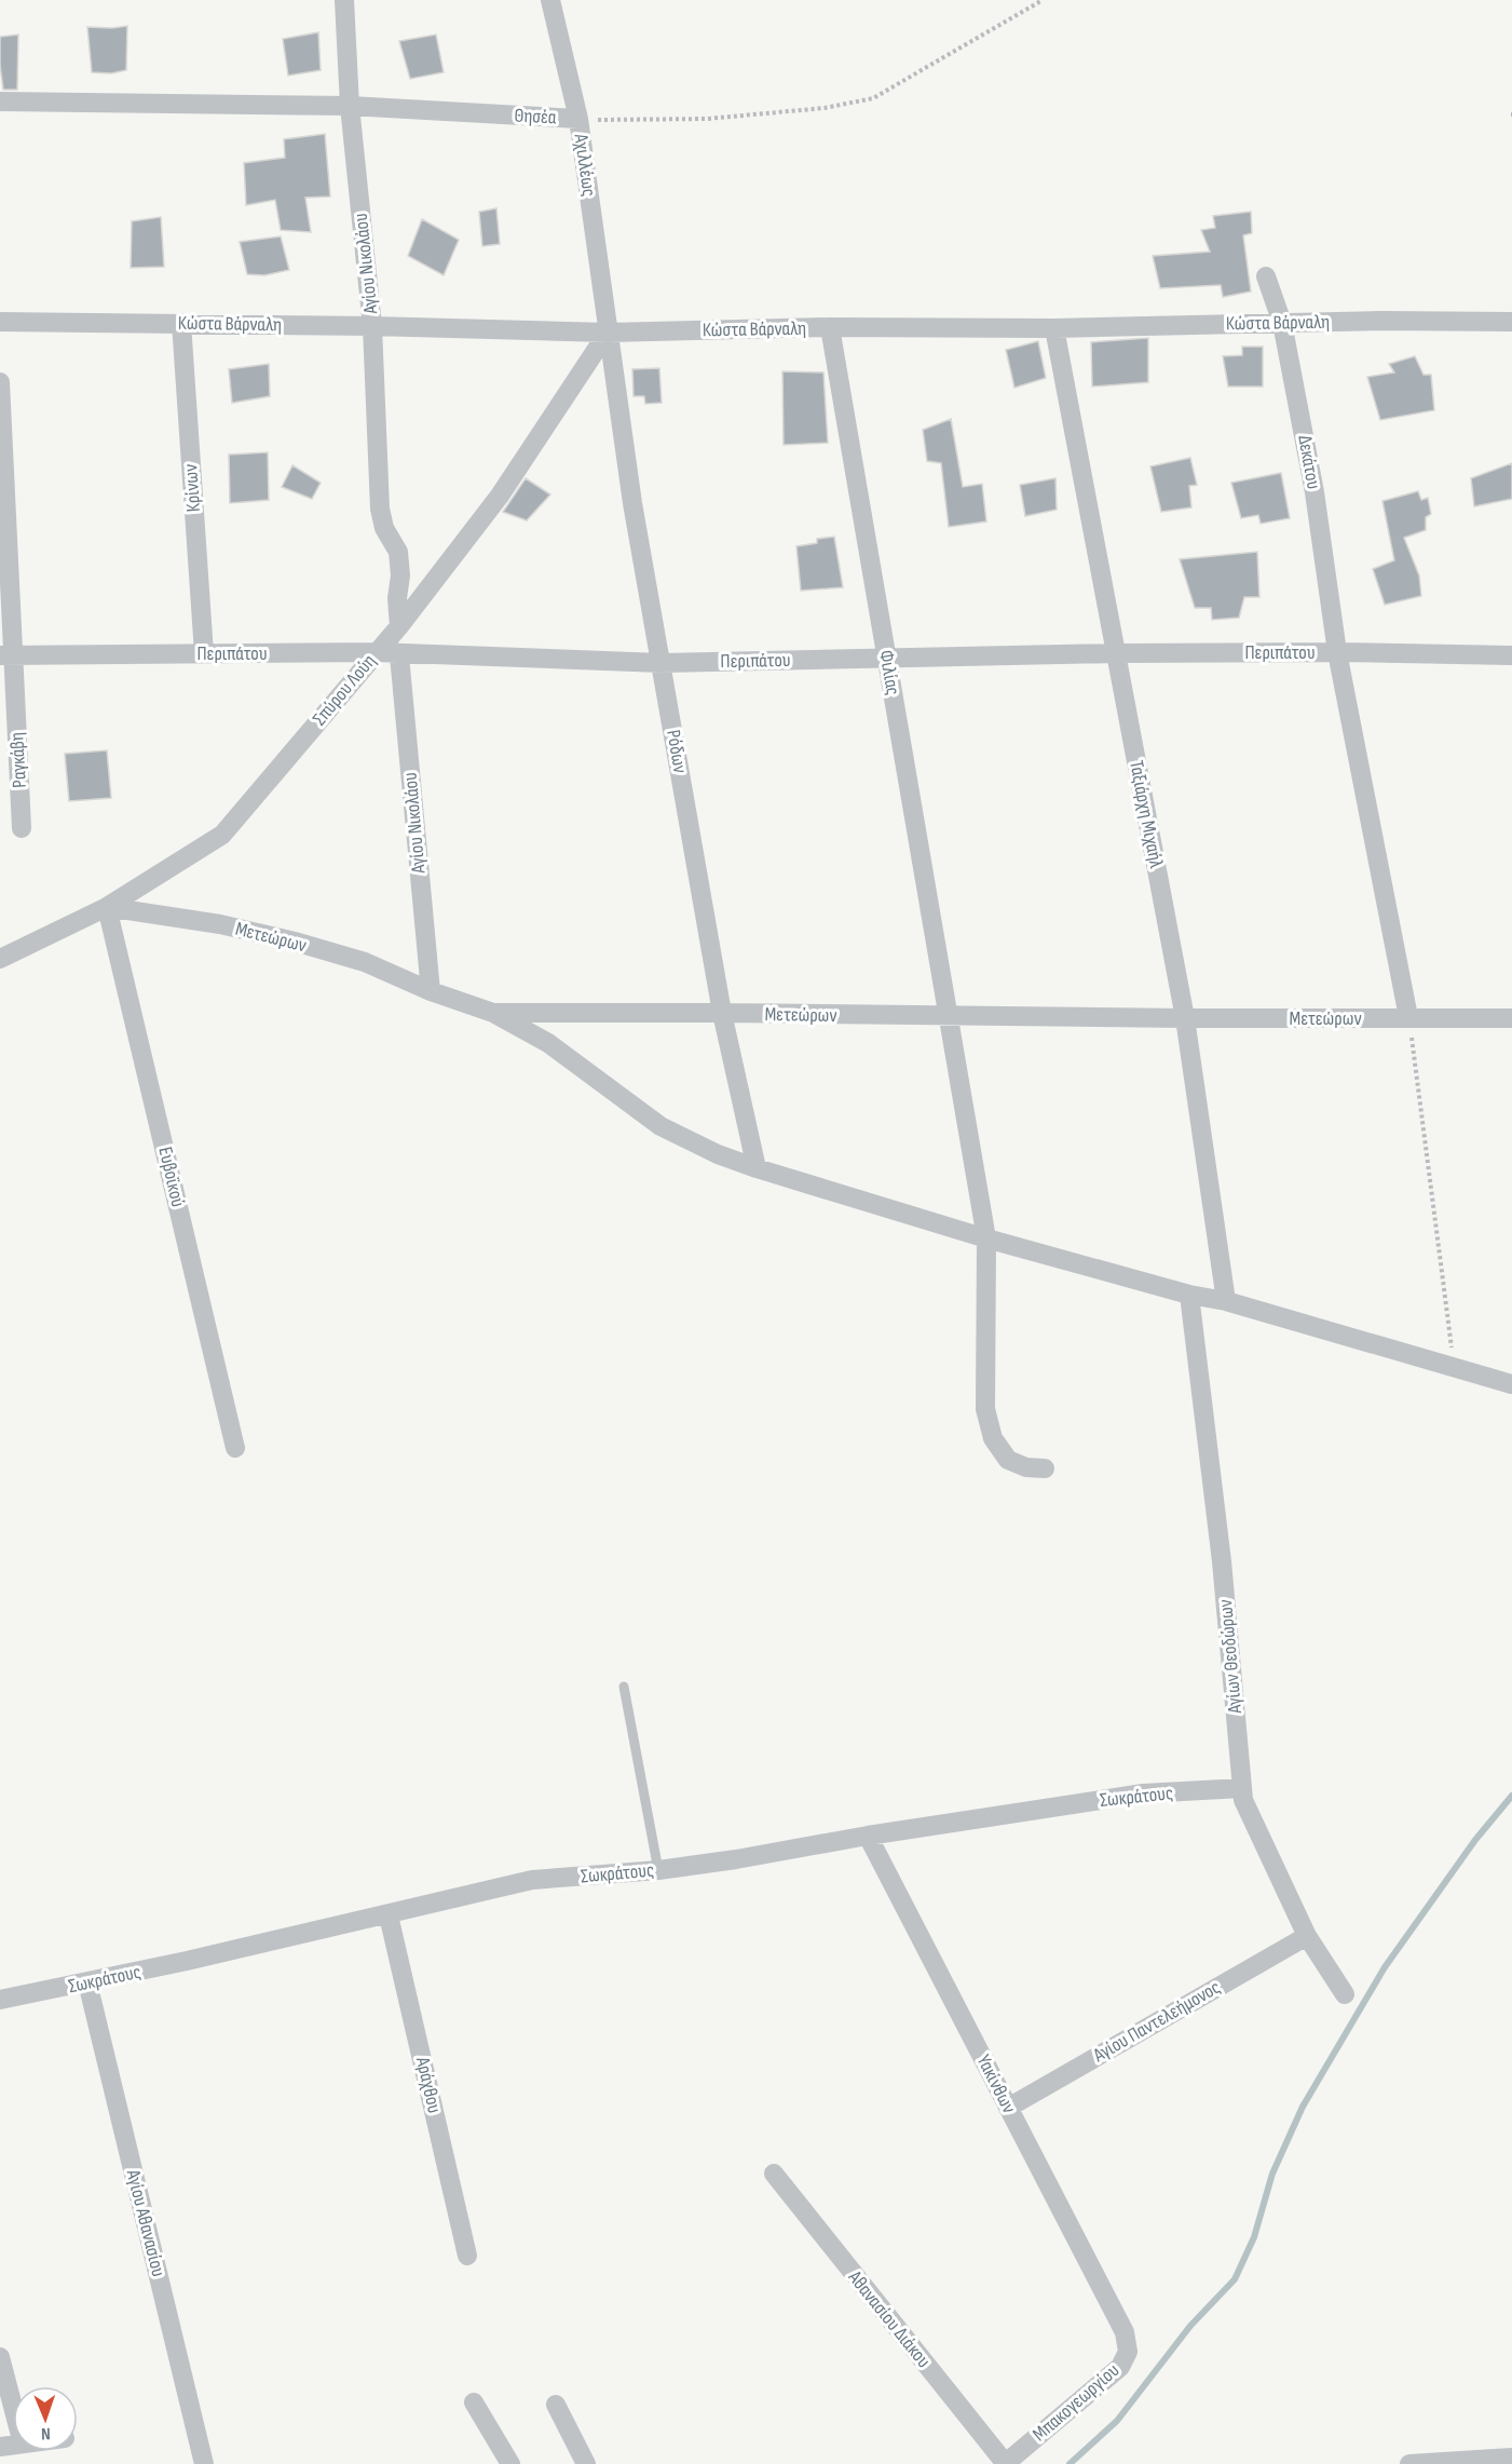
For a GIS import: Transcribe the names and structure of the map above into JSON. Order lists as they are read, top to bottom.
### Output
{
  "streets": {
    "street": [
      "Θησέα",
      "Αχιλλέως",
      "Αγίου Νικολάου",
      "Κώστα Βάρναλη",
      "Δεκάτου",
      "Κρίνων",
      "Περιπάτου",
      "Φιλίας",
      "Σπύρου Λούη",
      "Ρόδων",
      "Ραγκάβη",
      "Ταξιάρχη Μιχαήλ",
      "Μετεώρων",
      "Ευβοϊκού",
      "Αγίων Θεοδώρων",
      "Σωκράτους",
      "Αγίου Παντελεήμονος",
      "Υακίνθων",
      "Αράχθου",
      "Αγίου Αθανασίου",
      "Αθανασίου Διάκου",
      "Μπακογεωργίου"
    ]
  },
  "crossings": [
    ["Θησέα", "Αχιλλέως"],
    ["Θησέα", "Αγίου Νικολάου"],
    ["Αχιλλέως", "Κώστα Βάρναλη"],
    ["Αχιλλέως", "Σπύρου Λούη"],
    ["Αχιλλέως", "Ρόδων"],
    ["Αγίου Νικολάου", "Κώστα Βάρναλη"],
    ["Αγίου Νικολάου", "Περιπάτου"],
    ["Αγίου Νικολάου", "Σπύρου Λούη"],
    ["Αγίου Νικολάου", "Μετεώρων"],
    ["Κώστα Βάρναλη", "Δεκάτου"],
    ["Κώστα Βάρναλη", "Κρίνων"],
    ["Κώστα Βάρναλη", "Φιλίας"],
    ["Κώστα Βάρναλη", "Σπύρου Λούη"],
    ["Κώστα Βάρναλη", "Ρόδων"],
    ["Κώστα Βάρναλη", "Ταξιάρχη Μιχαήλ"],
    ["Δεκάτου", "Περιπάτου"],
    ["Δεκάτου", "Μετεώρων"],
    ["Κρίνων", "Περιπάτου"],
    ["Περιπάτου", "Φιλίας"],
    ["Περιπάτου", "Σπύρου Λούη"],
    ["Περιπάτου", "Ρόδων"],
    ["Περιπάτου", "Ραγκάβη"],
    ["Περιπάτου", "Ταξιάρχη Μιχαήλ"],
    ["Φιλίας", "Μετεώρων"],
    ["Σπύρου Λούη", "Ρόδων"],
    ["Σπύρου Λούη", "Μετεώρων"],
    ["Σπύρου Λούη", "Ευβοϊκού"],
    ["Ρόδων", "Μετεώρων"],
    ["Ταξιάρχη Μιχαήλ", "Μετεώρων"],
    ["Μετεώρων", "Ευβοϊκού"],
    ["Αγίων Θεοδώρων", "Σωκράτους"],
    ["Αγίων Θεοδώρων", "Αγίου Παντελεήμονος"],
    ["Σωκράτους", "Υακίνθων"],
    ["Σωκράτους", "Αράχθου"],
    ["Σωκράτους", "Αγίου Αθανασίου"],
    ["Αγίου Παντελεήμονος", "Υακίνθων"],
    ["Υακίνθων", "Μπακογεωργίου"],
    ["Αθανασίου Διάκου", "Μπακογεωργίου"]
  ],
  "north": "bottom"
}
